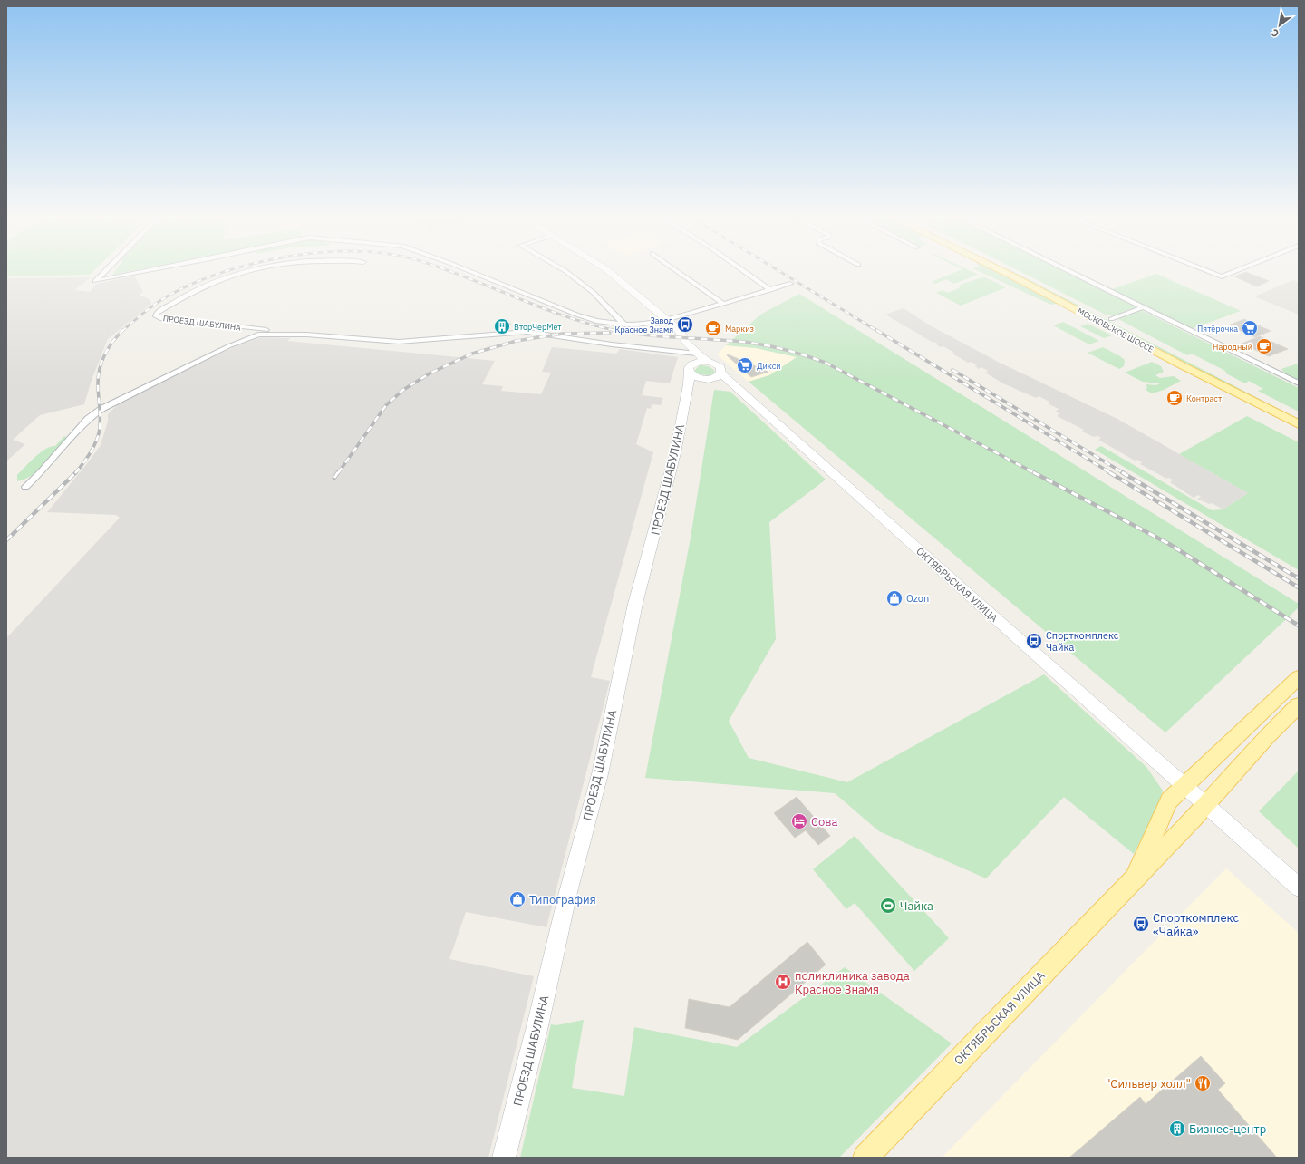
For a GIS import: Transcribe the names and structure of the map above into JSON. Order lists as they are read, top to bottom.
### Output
{
  "streets": {
    "main road": ["МОСКОВСКОЕ ШОССЕ", "ОКТЯБРЬСКАЯ УЛИЦА"],
    "street": ["ПРОЕЗД ШАБУЛИНА"]
  },
  "places": {
    "bus stop": ["Завод Красное Знамя", "Спорткомплекс Чайка", "Спорткомплекс «Чайка»"],
    "building": ["ВторЧерМет", "Бизнес-центр"],
    "cafe": ["Маркиз", "Народный", "Контраст"],
    "supermarket": ["Пятёрочка", "Дикси"],
    "shop": ["Ozon", "Типография"],
    "hotel": ["Сова"],
    "sports": ["Чайка"],
    "hospital": ["поликлиника завода Красное Знамя"],
    "restaurant": ["\"Сильвер холл\""]
  },
  "north": "bottom left"
}
